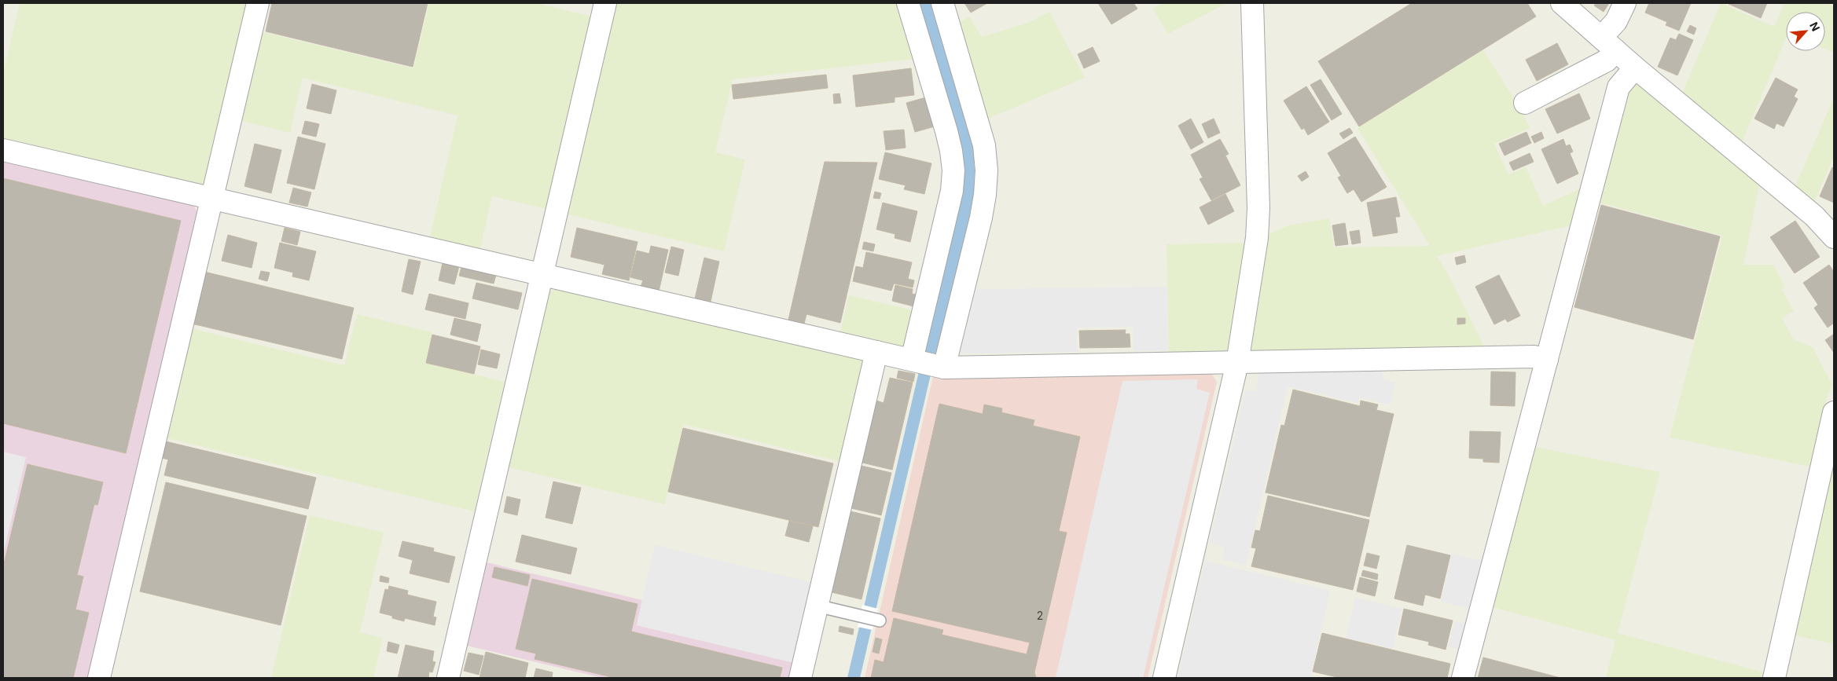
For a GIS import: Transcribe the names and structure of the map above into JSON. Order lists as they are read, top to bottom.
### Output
{
  "house_numbers": ["2"],
  "north": "top right"
}
